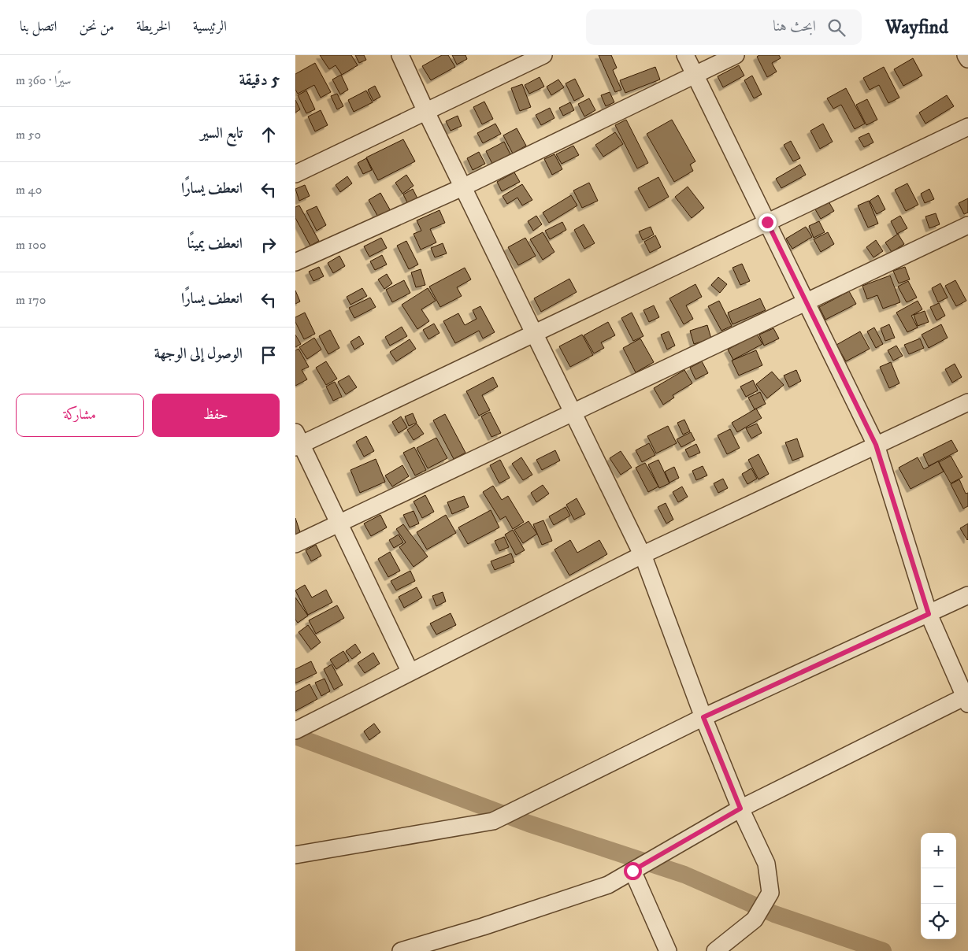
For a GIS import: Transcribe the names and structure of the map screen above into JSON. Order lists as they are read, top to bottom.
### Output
{
  "page": {
    "header": "Wayfind",
    "search": "ابحث هنا",
    "nav": [
      "الرئيسية",
      "الخريطة",
      "من نحن",
      "اتصل بنا"
    ],
    "heading": ["5 دقيقة", "سيرًا · 360 m"],
    "list": [
      ["تابع السير", "50 m"],
      ["انعطف يسارًا", "40 m"],
      ["انعطف يمينًا", "100 m"],
      ["انعطف يسارًا", "170 m"],
      "الوصول إلى الوجهة"
    ],
    "buttons": ["حفظ", "مشاركة"],
    "map_buttons": ["+", "−"]
  }
}
